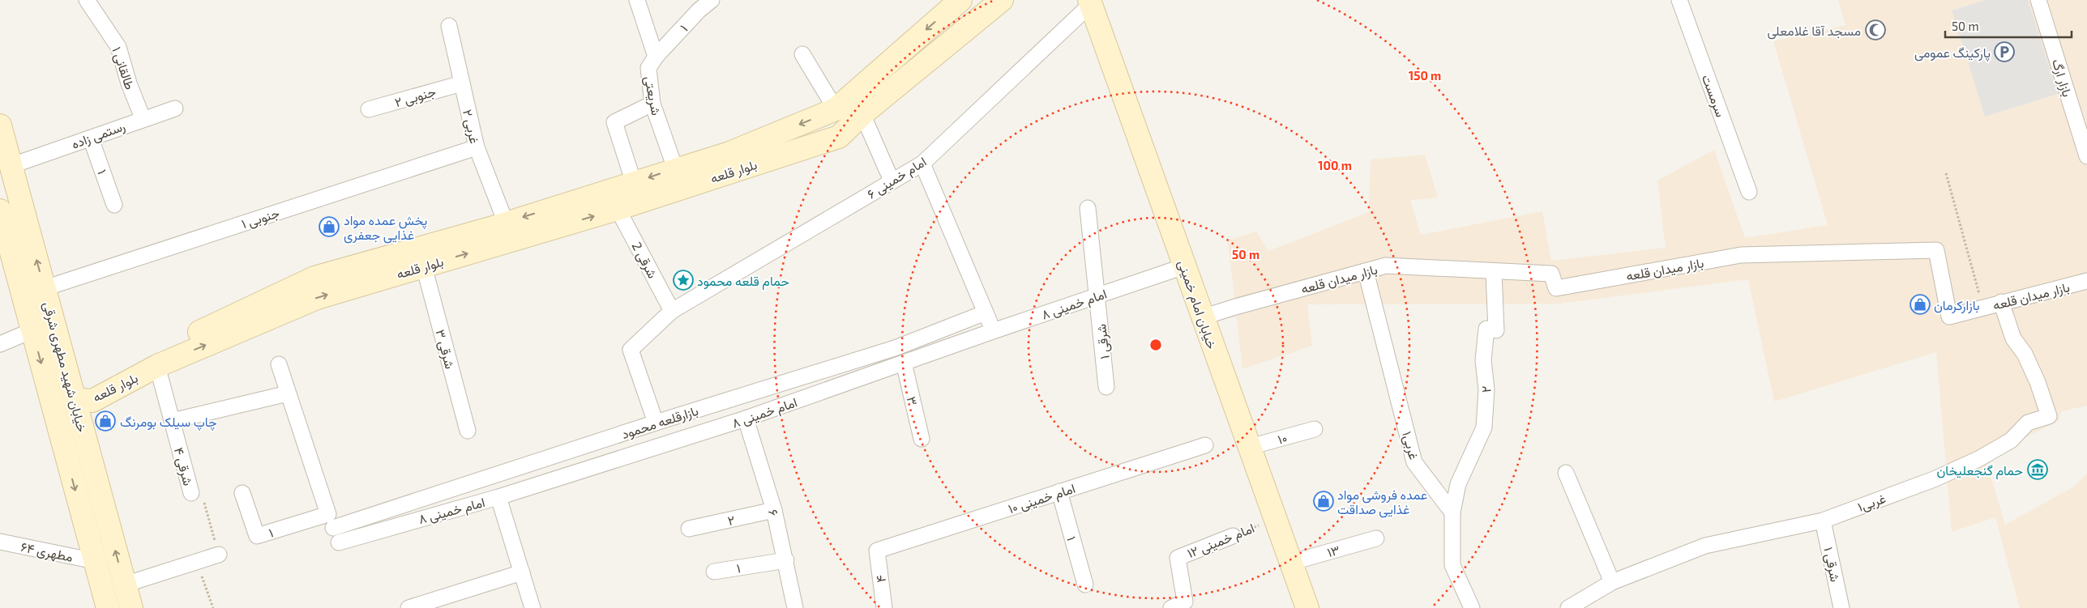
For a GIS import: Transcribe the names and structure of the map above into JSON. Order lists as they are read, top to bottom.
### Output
{
  "streets": {
    "main road": ["بلوار قلعه", "خیابان امام خمینی", "خیابان شهید مطهری شرقی"],
    "street": [
      "۱",
      "طالقانی ۱",
      "بازار ارگ",
      "شریعتی",
      "سرمست",
      "۲ جنوبی",
      "۲ غربی",
      "رستمی زاده",
      "امام خمینی ۶",
      "۱ جنوبی",
      "2 شرقی",
      "بازار میدان قلعه",
      "امام خمینی ۸",
      "۱ شرقی",
      "۳ شرقی",
      "۲",
      "۳",
      "بازارقلعه محمود",
      "۱۰",
      "غربی۱",
      "شرقی ۴",
      "امام خمینی ۱۰",
      "۶",
      "امام خمینی ۱۲",
      "۱۳",
      "مطهری ۶۴",
      "۴"
    ]
  },
  "crossings": [
    ["۱", "شریعتی"],
    ["۱", "رستمی زاده"],
    ["۱", "بازارقلعه محمود"],
    ["۱", "امام خمینی ۱۰"],
    ["۱", "۶"],
    ["طالقانی ۱", "رستمی زاده"],
    ["شریعتی", "بلوار قلعه"],
    ["۲ جنوبی", "۲ غربی"],
    ["۲ غربی", "بلوار قلعه"],
    ["۲ غربی", "۱ جنوبی"],
    ["بلوار قلعه", "2 شرقی"],
    ["بلوار قلعه", "۳ شرقی"],
    ["بلوار قلعه", "خیابان شهید مطهری شرقی"],
    ["بلوار قلعه", "شرقی ۴"],
    ["امام خمینی ۶", "2 شرقی"],
    ["امام خمینی ۶", "خیابان امام خمینی"],
    ["امام خمینی ۶", "بازارقلعه محمود"],
    ["۱ جنوبی", "خیابان شهید مطهری شرقی"],
    ["بازار میدان قلعه", "خیابان امام خمینی"],
    ["بازار میدان قلعه", "۲"],
    ["بازار میدان قلعه", "غربی۱"],
    ["امام خمینی ۸", "خیابان امام خمینی"],
    ["امام خمینی ۸", "۱ شرقی"],
    ["امام خمینی ۸", "۳"],
    ["امام خمینی ۸", "۶"],
    ["خیابان امام خمینی", "۱۰"],
    ["خیابان امام خمینی", "امام خمینی ۱۲"],
    ["خیابان امام خمینی", "۱۳"],
    ["۱ شرقی", "غربی۱"],
    ["خیابان شهید مطهری شرقی", "مطهری ۶۴"],
    ["۲", "غربی۱"],
    ["۲", "۶"],
    ["امام خمینی ۱۰", "۴"]
  ],
  "places": {
    "mosque": ["مسجد آقا غلامعلی"],
    "parking": ["پارکینگ عمومی"],
    "shop": [
      "پخش عمده مواد غذایی جعفری",
      "بازارکرمان",
      "چاپ سیلک بومرنگ",
      "عمده فروشی مواد غذایی صداقت"
    ],
    "place": ["حمام قلعه محمود"],
    "museum": ["حمام گنجعلیخان"]
  },
  "scale_bar": "50 m",
  "rings": ["150 m", "100 m", "50 m"]
}
